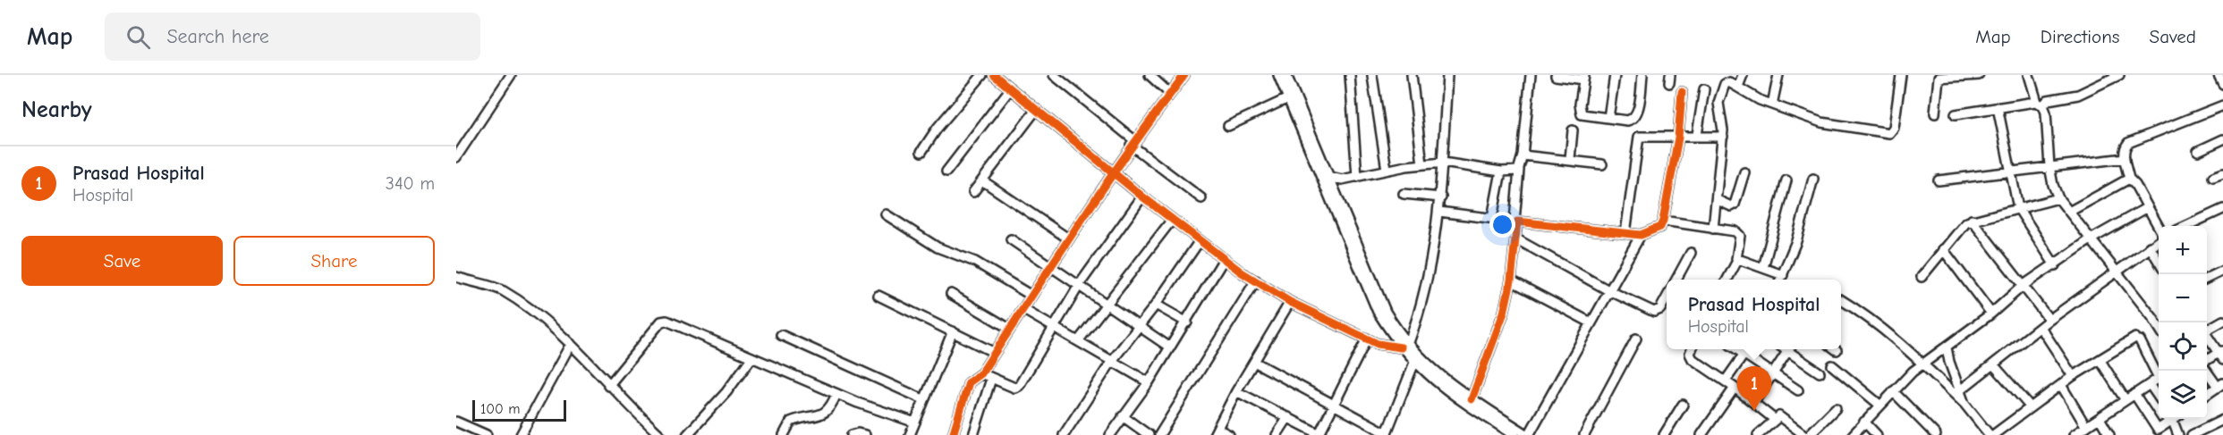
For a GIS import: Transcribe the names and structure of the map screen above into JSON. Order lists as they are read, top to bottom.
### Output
{
  "scale_bar": "100 m",
  "page": {
    "header": "Map",
    "search": "Search here",
    "nav": ["Map", "Directions", "Saved"],
    "heading": "Nearby",
    "list": [
      {
        "mark": "1",
        "name": "Prasad Hospital",
        "note": "Hospital",
        "value": "340 m"
      }
    ],
    "buttons": ["Save", "Share"],
    "map_buttons": ["+", "−"],
    "popup": ["Prasad Hospital", "Hospital"],
    "pins": "1",
    "scale": "100 m"
  }
}
